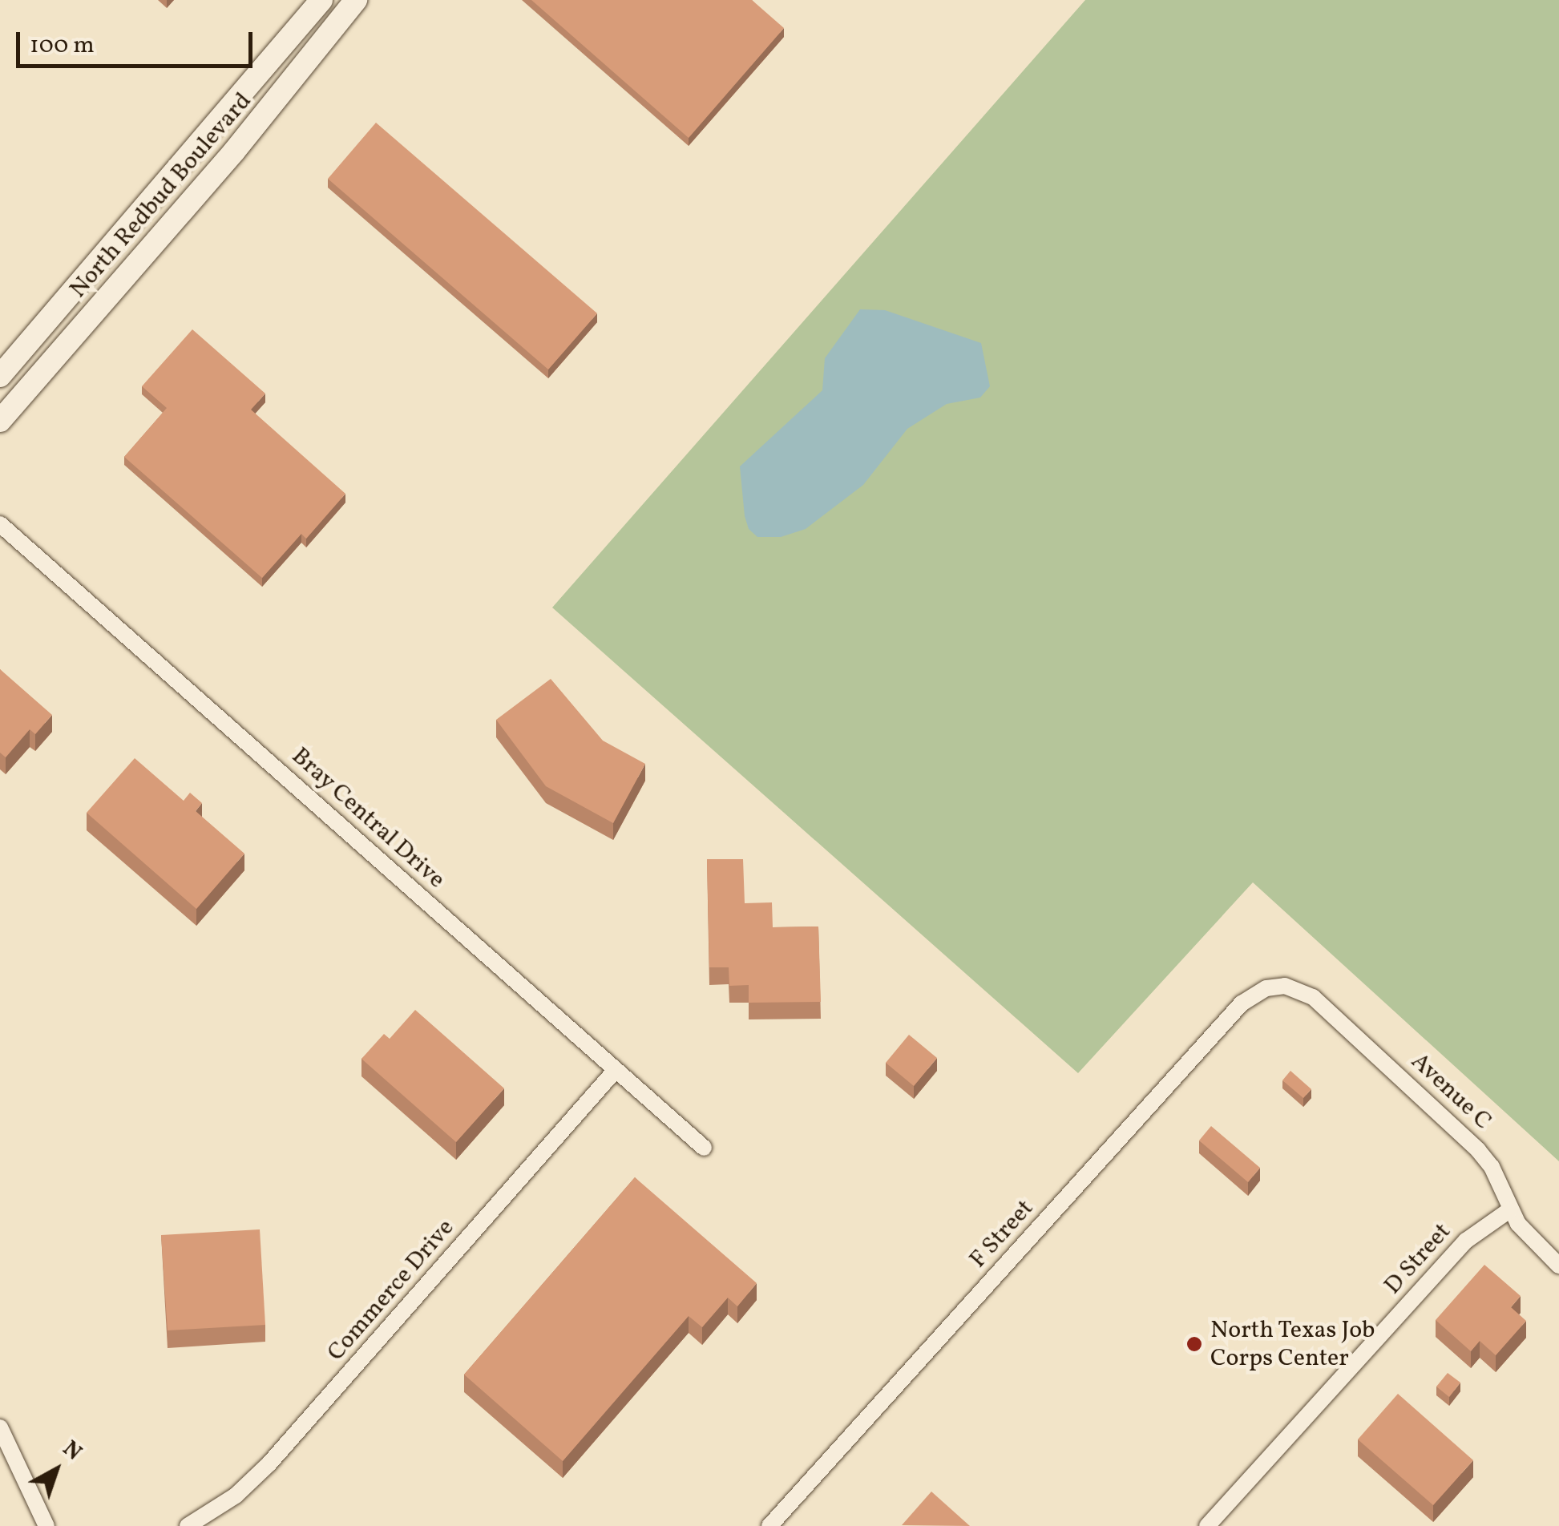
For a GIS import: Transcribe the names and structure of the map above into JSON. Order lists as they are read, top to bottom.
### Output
{
  "streets": {
    "street": [
      "North Redbud Boulevard",
      "Bray Central Drive",
      "Avenue C",
      "F Street",
      "D Street",
      "Commerce Drive"
    ]
  },
  "crossings": [
    ["Bray Central Drive", "Commerce Drive"],
    ["Avenue C", "F Street"],
    ["Avenue C", "D Street"]
  ],
  "places": ["North Texas Job Corps Center"],
  "scale_bar": "100 m",
  "north": "top right"
}
